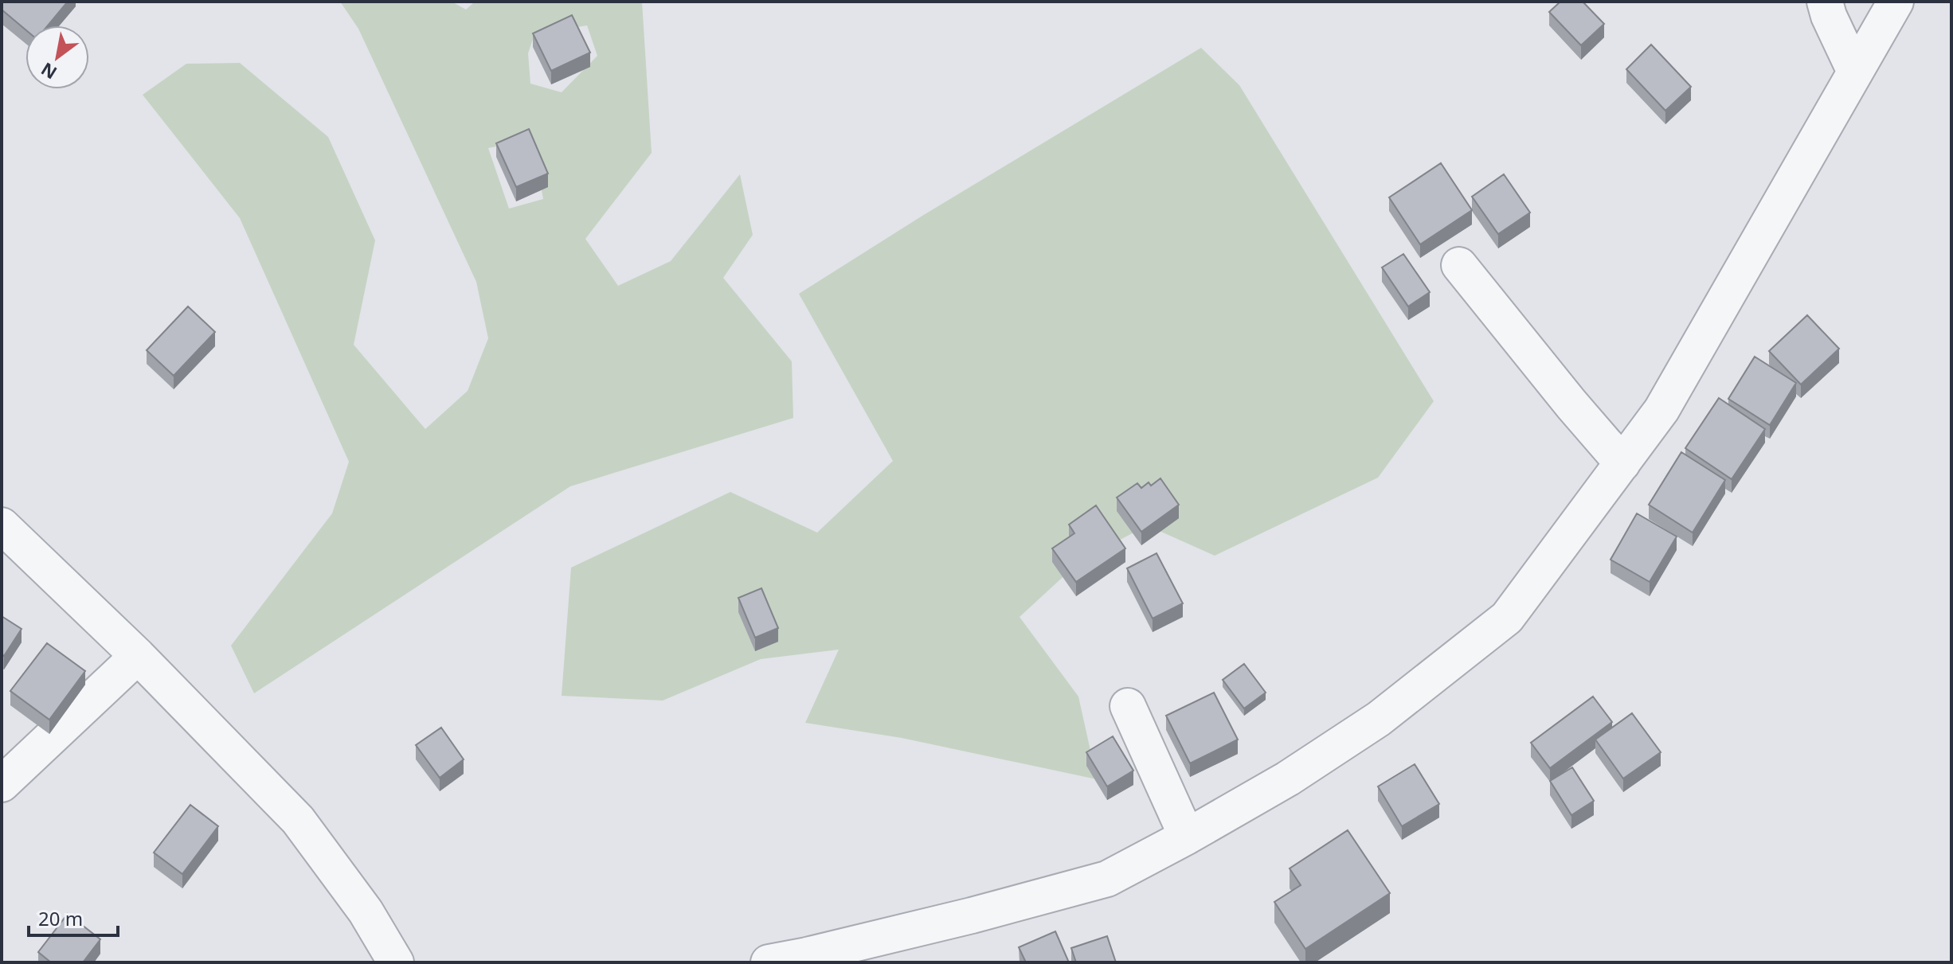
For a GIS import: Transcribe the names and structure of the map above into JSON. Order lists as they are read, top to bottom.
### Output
{
  "scale_bar": "20 m",
  "north": "bottom left"
}
